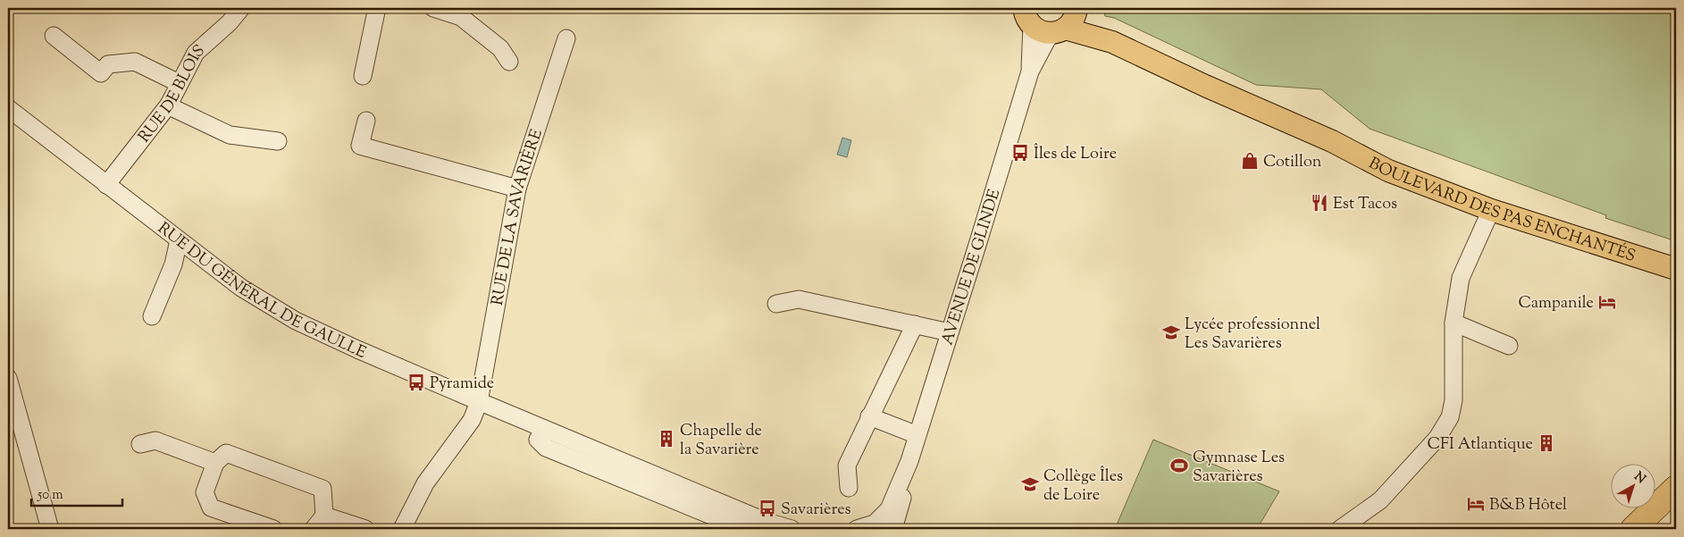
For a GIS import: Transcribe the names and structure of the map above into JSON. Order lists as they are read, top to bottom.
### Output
{
  "streets": {
    "main road": ["BOULEVARD DES PAS ENCHANTÉS"],
    "street": [
      "RUE DE BLOIS",
      "RUE DE LA SAVARIÈRE",
      "AVENUE DE GLINDE",
      "RUE DU GÉNÉRAL DE GAULLE"
    ]
  },
  "crossings": [
    ["RUE DE BLOIS", "RUE DU GÉNÉRAL DE GAULLE"],
    ["BOULEVARD DES PAS ENCHANTÉS", "AVENUE DE GLINDE"],
    ["RUE DE LA SAVARIÈRE", "RUE DU GÉNÉRAL DE GAULLE"]
  ],
  "places": {
    "bus stop": ["Îles de Loire", "Pyramide", "Savarières"],
    "shop": ["Cotillon"],
    "restaurant": ["Est Tacos"],
    "hotel": ["Campanile", "B&B Hôtel"],
    "school or university": ["Lycée professionnel Les Savarières", "Collège Îles de Loire"],
    "building": ["Chapelle de la Savarière", "CFI Atlantique"],
    "sports": ["Gymnase Les Savarières"]
  },
  "scale_bar": "50 m",
  "north": "top right"
}
